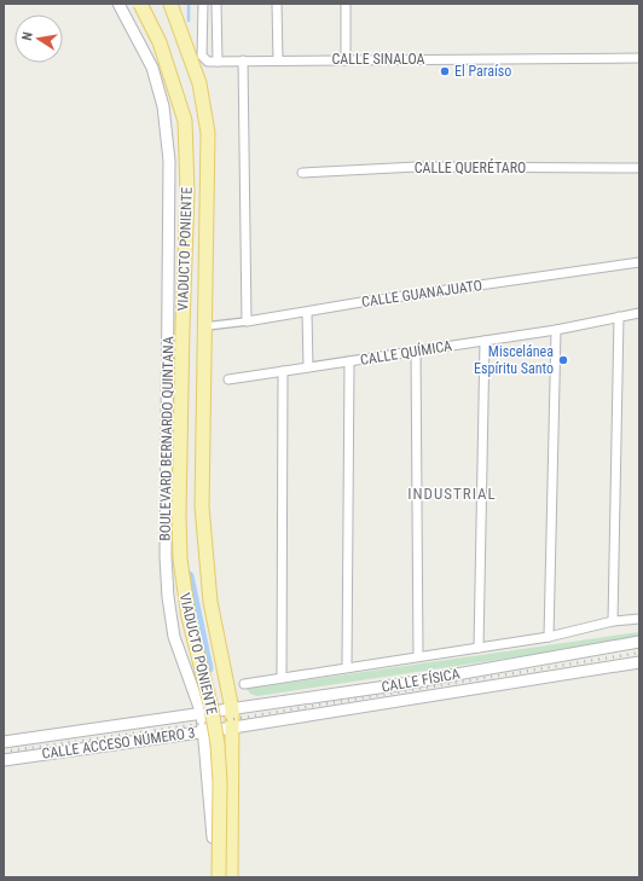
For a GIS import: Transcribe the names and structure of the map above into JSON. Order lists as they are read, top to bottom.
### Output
{
  "streets": {
    "main road": ["VIADUCTO PONIENTE"],
    "street": [
      "CALLE SINALOA",
      "CALLE QUERÉTARO",
      "CALLE GUANAJUATO",
      "CALLE QUÍMICA",
      "BOULEVARD BERNARDO QUINTANA",
      "CALLE FÍSICA",
      "CALLE ACCESO NÚMERO 3"
    ]
  },
  "crossings": [
    ["BOULEVARD BERNARDO QUINTANA", "CALLE FÍSICA"],
    ["BOULEVARD BERNARDO QUINTANA", "CALLE ACCESO NÚMERO 3"],
    ["CALLE FÍSICA", "CALLE ACCESO NÚMERO 3"]
  ],
  "districts": ["INDUSTRIAL"],
  "places": ["El Paraíso", "Miscelánea Espíritu Santo"],
  "north": "left"
}
